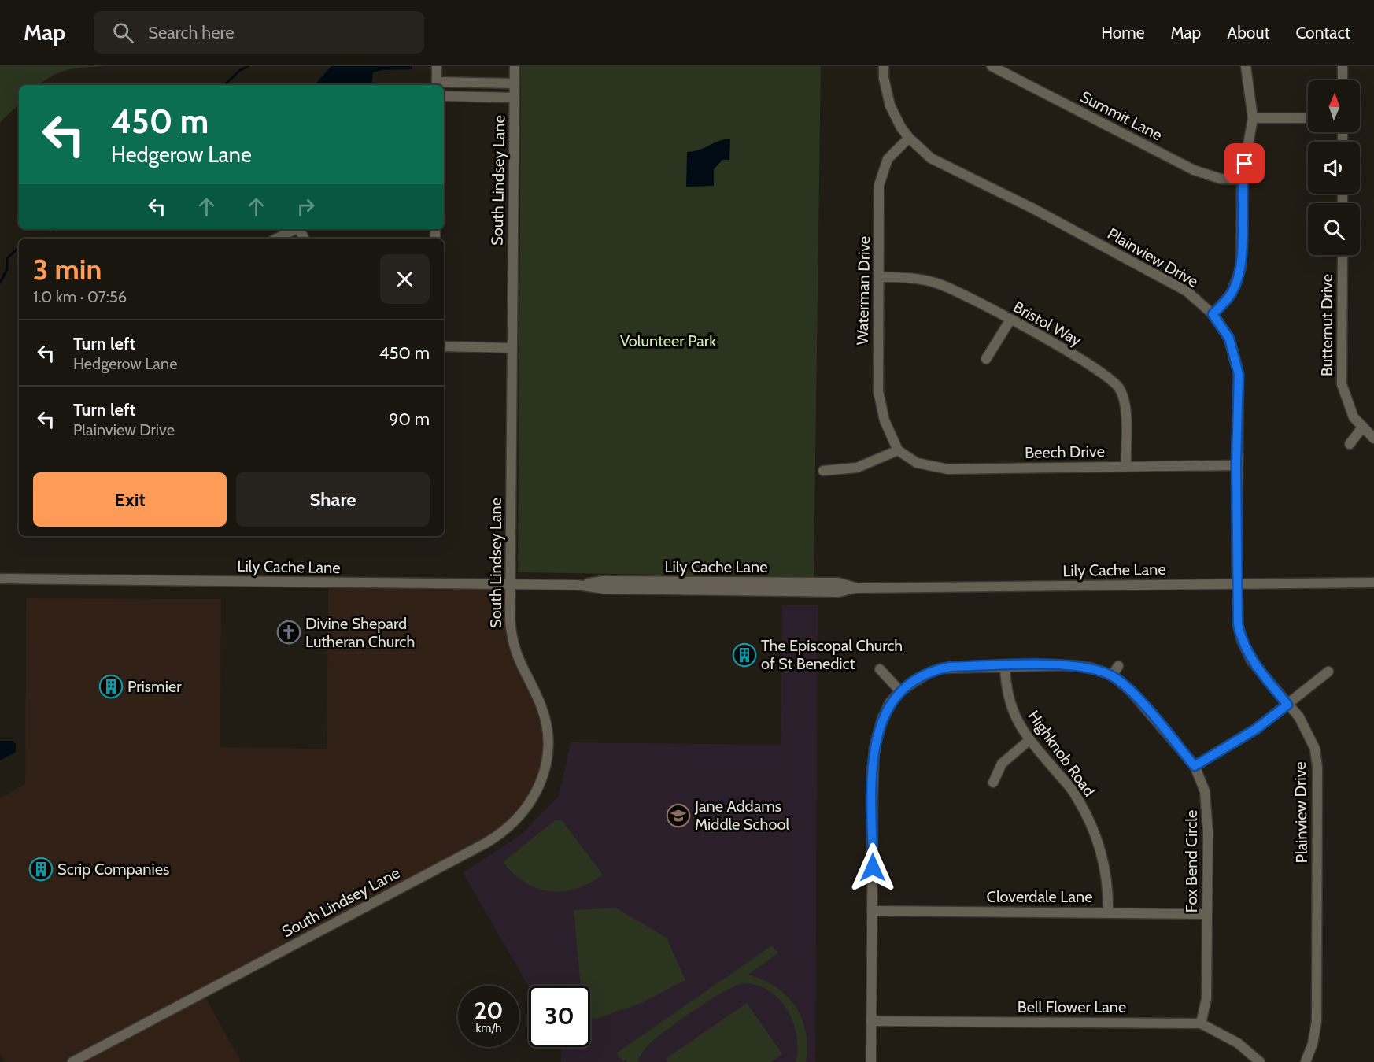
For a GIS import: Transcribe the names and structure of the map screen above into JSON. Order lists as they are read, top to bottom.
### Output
{
  "streets": {
    "street": [
      "Summit Lane",
      "South Lindsey Lane",
      "Plainview Drive",
      "Waterman Drive",
      "Bristol Way",
      "Butternut Drive",
      "Beech Drive",
      "Lily Cache Lane",
      "Highknob Road",
      "Fox Bend Circle",
      "Cloverdale Lane",
      "Bell Flower Lane"
    ]
  },
  "crossings": [
    ["South Lindsey Lane", "Lily Cache Lane"],
    ["Plainview Drive", "Waterman Drive"],
    ["Plainview Drive", "Beech Drive"],
    ["Plainview Drive", "Lily Cache Lane"],
    ["Waterman Drive", "Bristol Way"],
    ["Waterman Drive", "Beech Drive"],
    ["Bristol Way", "Beech Drive"],
    ["Highknob Road", "Fox Bend Circle"],
    ["Highknob Road", "Cloverdale Lane"],
    ["Fox Bend Circle", "Cloverdale Lane"],
    ["Fox Bend Circle", "Bell Flower Lane"]
  ],
  "parks": ["Volunteer Park"],
  "places": {
    "church": ["Divine Shepard Lutheran Church"],
    "building": ["The Episcopal Church of St Benedict", "Prismier", "Scrip Companies"],
    "school or university": ["Jane Addams Middle School"]
  },
  "north": "top",
  "page": {
    "header": "Map",
    "search": "Search here",
    "nav": [
      "Home",
      "Map",
      "About",
      "Contact"
    ],
    "turn": ["450 m", "Hedgerow Lane"],
    "heading": ["3 min", "1.0 km · 07:56"],
    "list": [
      {
        "name": "Turn left",
        "note": "Hedgerow Lane",
        "value": "450 m"
      },
      {
        "name": "Turn left",
        "note": "Plainview Drive",
        "value": "90 m"
      }
    ],
    "buttons": ["Exit", "Share"],
    "speed": "20 km/h",
    "limit": "30"
  }
}
